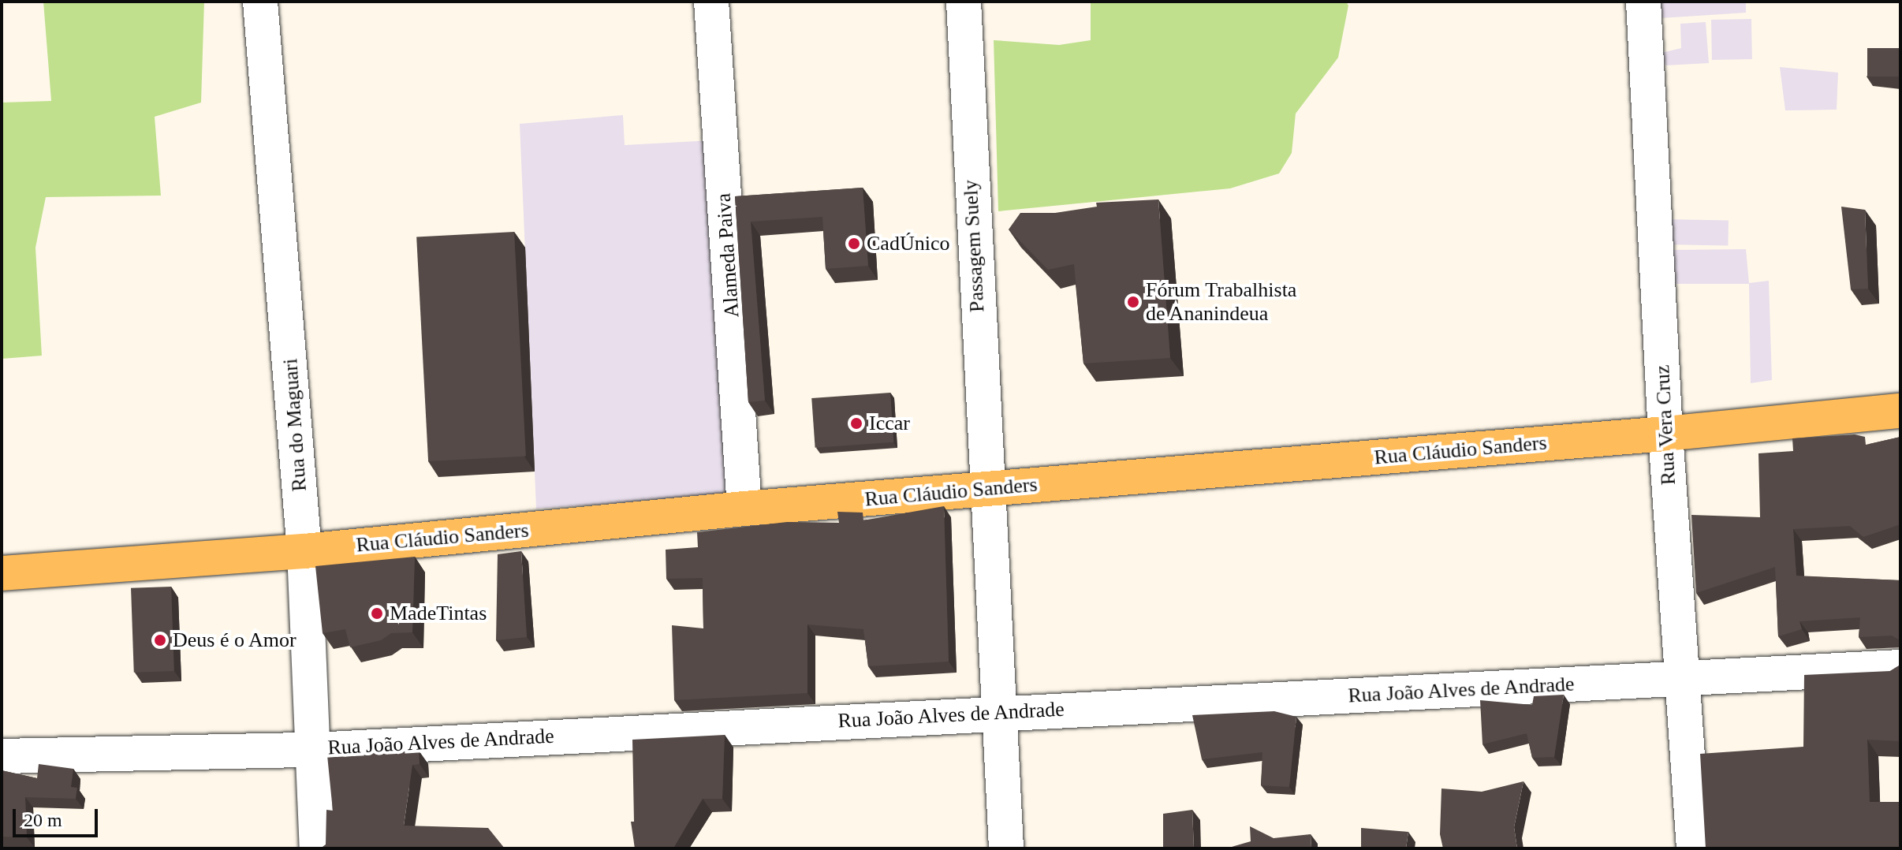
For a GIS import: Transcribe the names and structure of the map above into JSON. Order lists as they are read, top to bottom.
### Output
{
  "streets": {
    "main road": ["Rua Cláudio Sanders"],
    "street": [
      "Passagem Suely",
      "Alameda Paiva",
      "Rua do Maguari",
      "Rua Vera Cruz",
      "Rua João Alves de Andrade"
    ]
  },
  "crossings": [
    ["Passagem Suely", "Rua Cláudio Sanders"],
    ["Passagem Suely", "Rua João Alves de Andrade"],
    ["Alameda Paiva", "Rua Cláudio Sanders"],
    ["Rua do Maguari", "Rua Cláudio Sanders"],
    ["Rua do Maguari", "Rua João Alves de Andrade"],
    ["Rua Vera Cruz", "Rua Cláudio Sanders"],
    ["Rua Vera Cruz", "Rua João Alves de Andrade"]
  ],
  "places": [
    "CadÚnico",
    "Fórum Trabalhista de Ananindeua",
    "Iccar",
    "MadeTintas",
    "Deus é o Amor"
  ],
  "scale_bar": "20 m"
}
